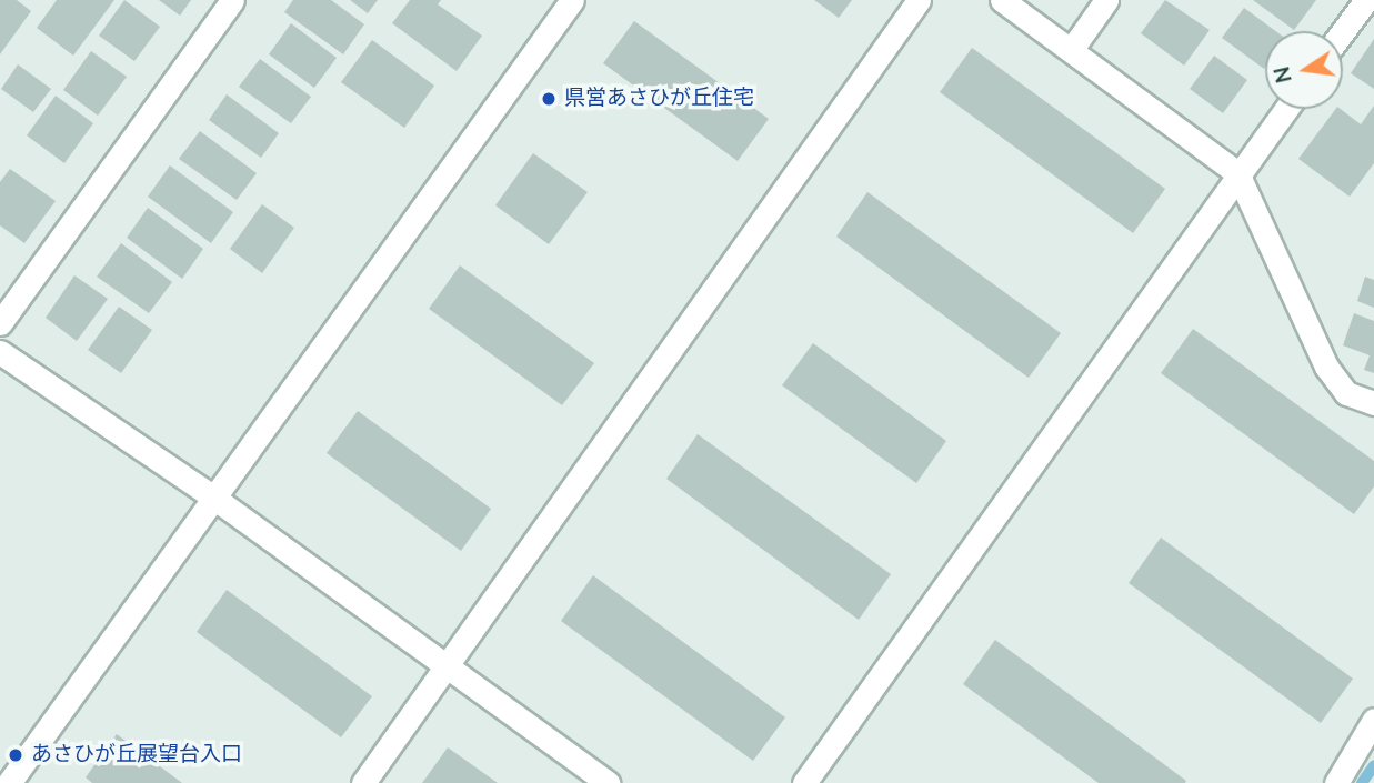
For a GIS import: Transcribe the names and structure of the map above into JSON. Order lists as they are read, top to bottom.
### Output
{
  "places": ["県営あさひが丘住宅", "あさひが丘展望台入口"],
  "north": "left"
}
